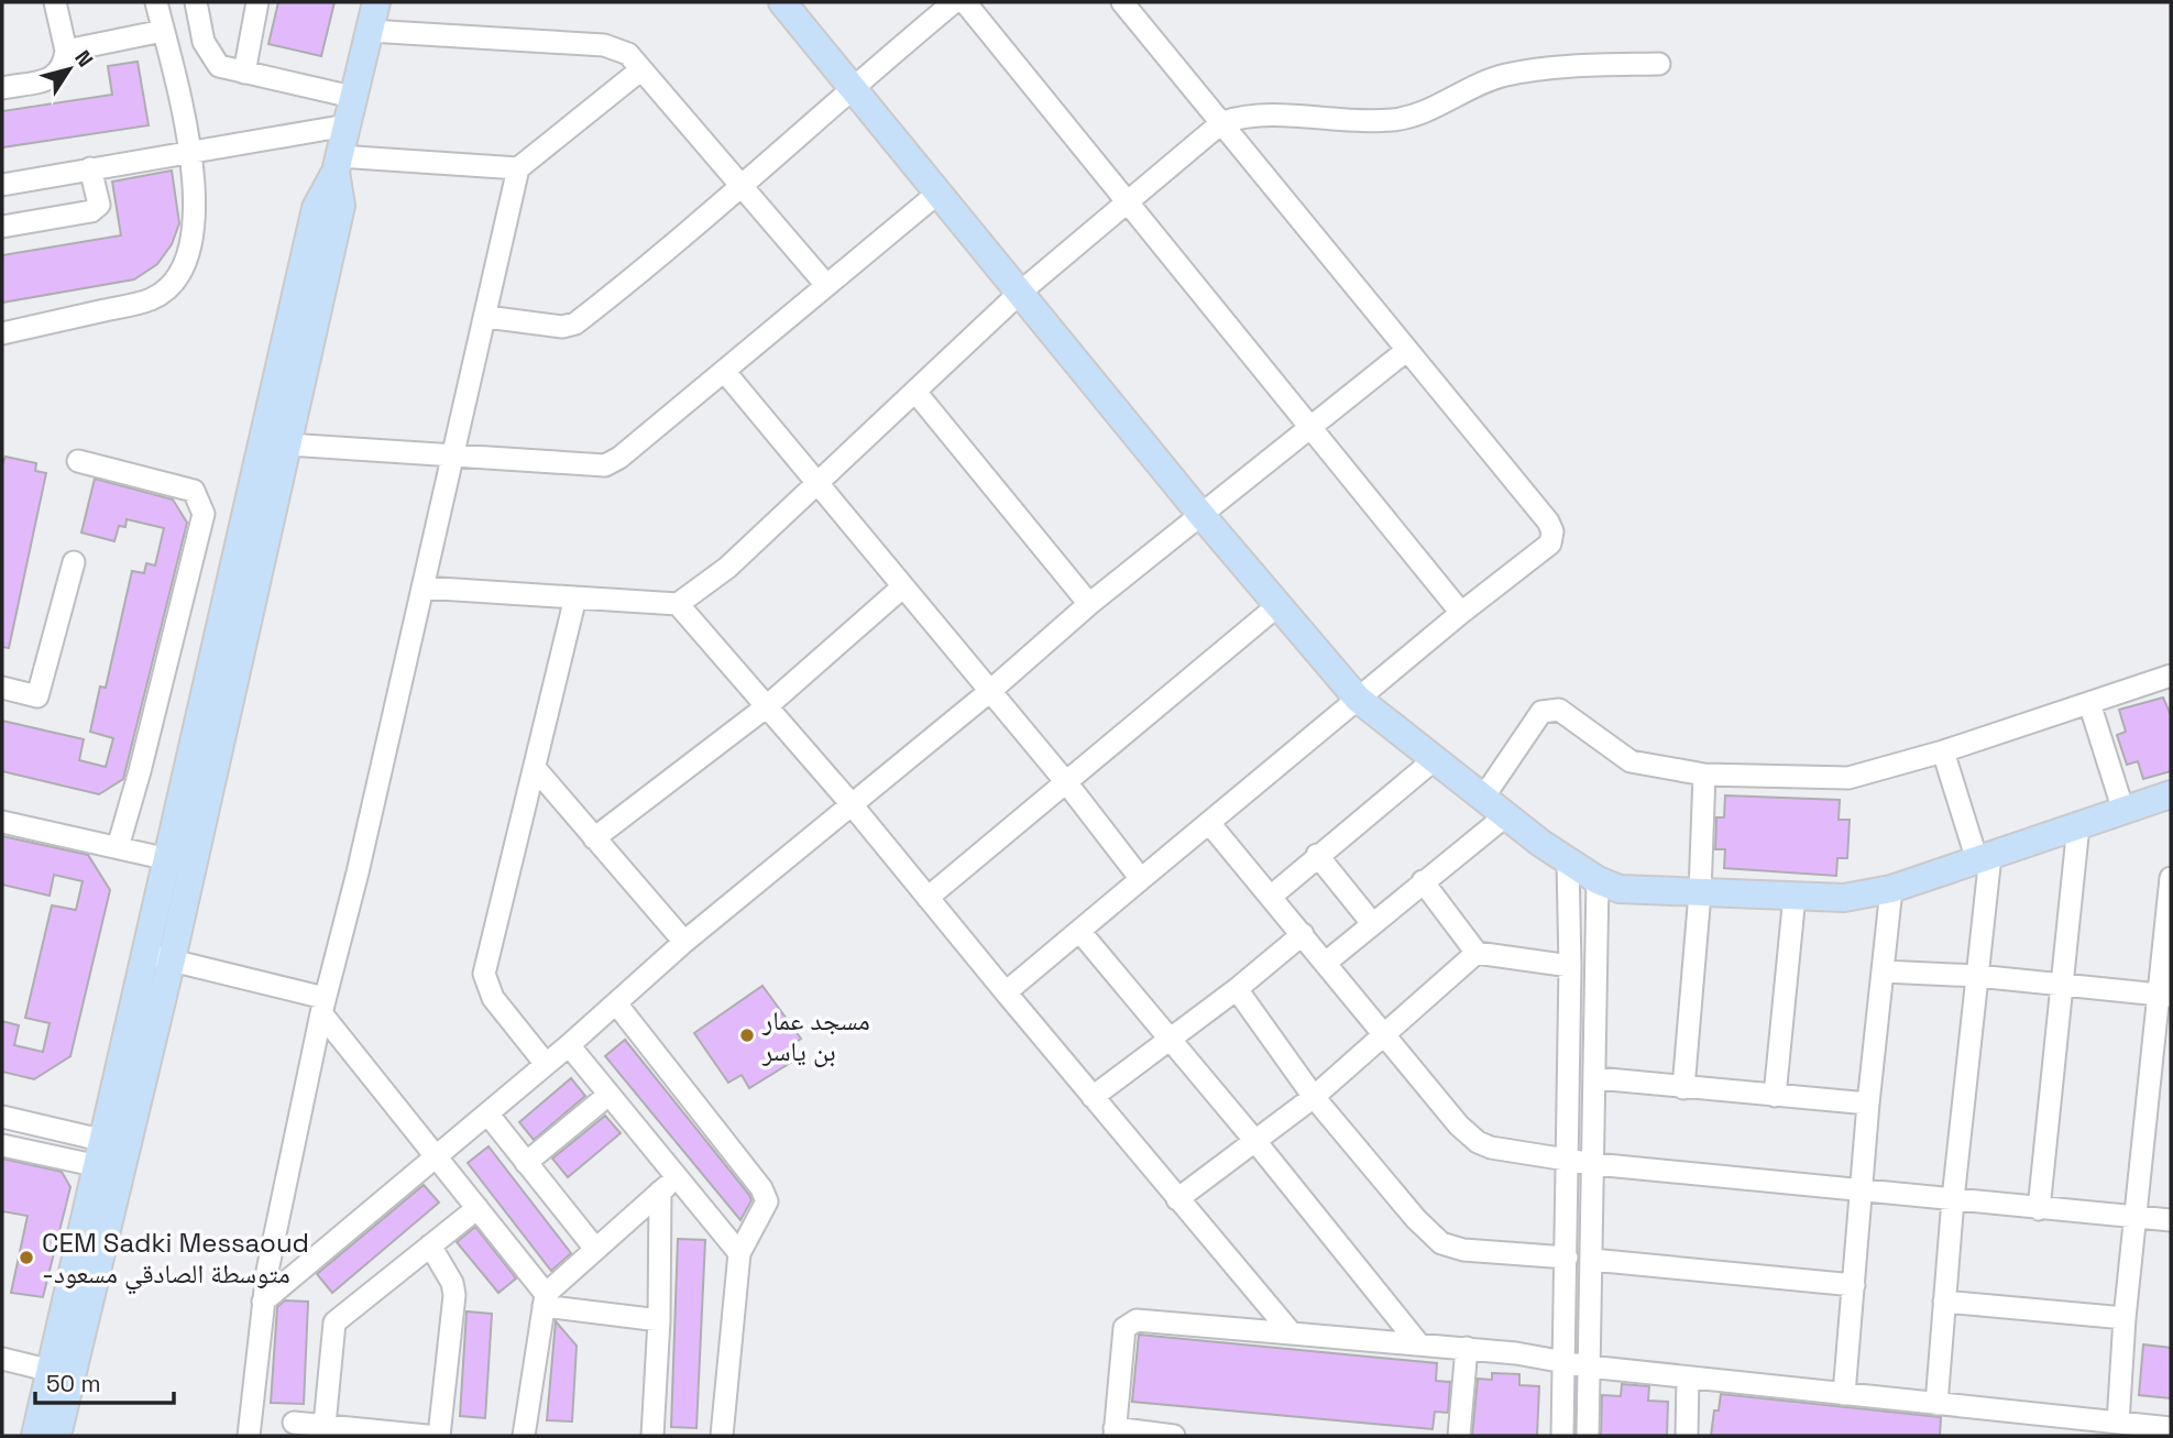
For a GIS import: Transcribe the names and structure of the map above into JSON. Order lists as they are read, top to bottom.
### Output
{
  "places": ["مسجد عمار بن ياسر", "CEM Sadki Messaoud -متوسطة الصادقي مسعود"],
  "scale_bar": "50 m",
  "north": "top right"
}
